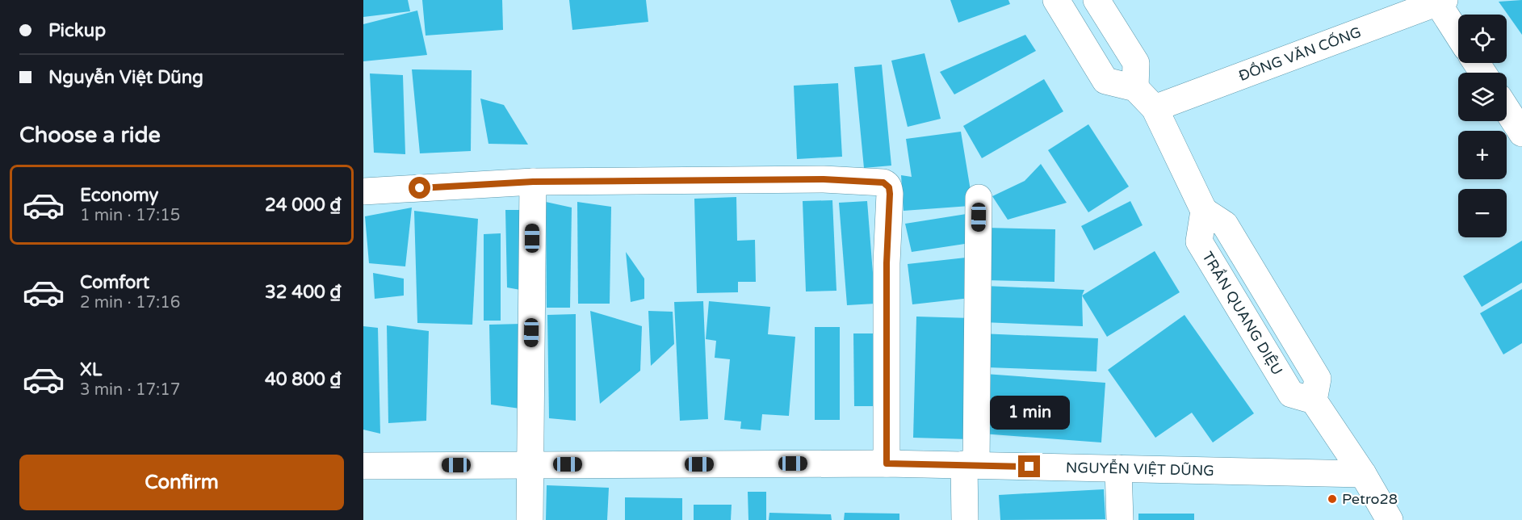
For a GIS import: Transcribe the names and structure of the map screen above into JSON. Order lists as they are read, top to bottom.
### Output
{
  "streets": {
    "street": ["ĐỒNG VĂN CỐNG", "NGUYỄN VIỆT DŨNG"]
  },
  "places": ["Petro28"],
  "page": {
    "banner": ["Pickup", "Nguyễn Việt Dũng"],
    "map_buttons": ["+", "−"],
    "heading": "Choose a ride",
    "list": [
      {
        "name": "Economy",
        "note": "1 min · 17:15",
        "value": "24 000 ₫"
      },
      {
        "name": "Comfort",
        "note": "2 min · 17:16",
        "value": "32 400 ₫"
      },
      {
        "name": "XL",
        "note": "3 min · 17:17",
        "value": "40 800 ₫"
      }
    ],
    "bubble": "1 min",
    "buttons": "Confirm"
  }
}
